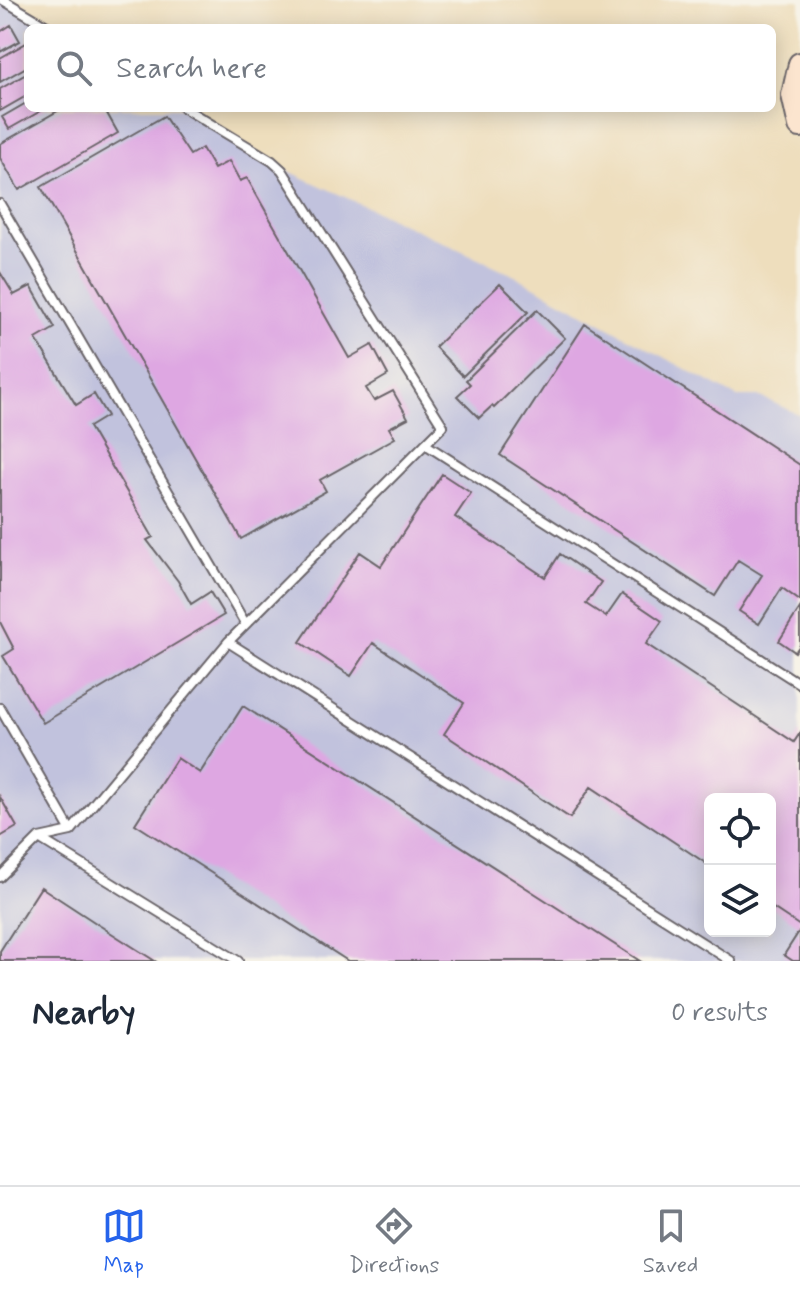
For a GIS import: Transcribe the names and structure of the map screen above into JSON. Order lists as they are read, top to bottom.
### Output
{
  "page": {
    "search": "Search here",
    "heading": ["Nearby", "0 results"],
    "nav": ["Map", "Directions", "Saved"]
  }
}
